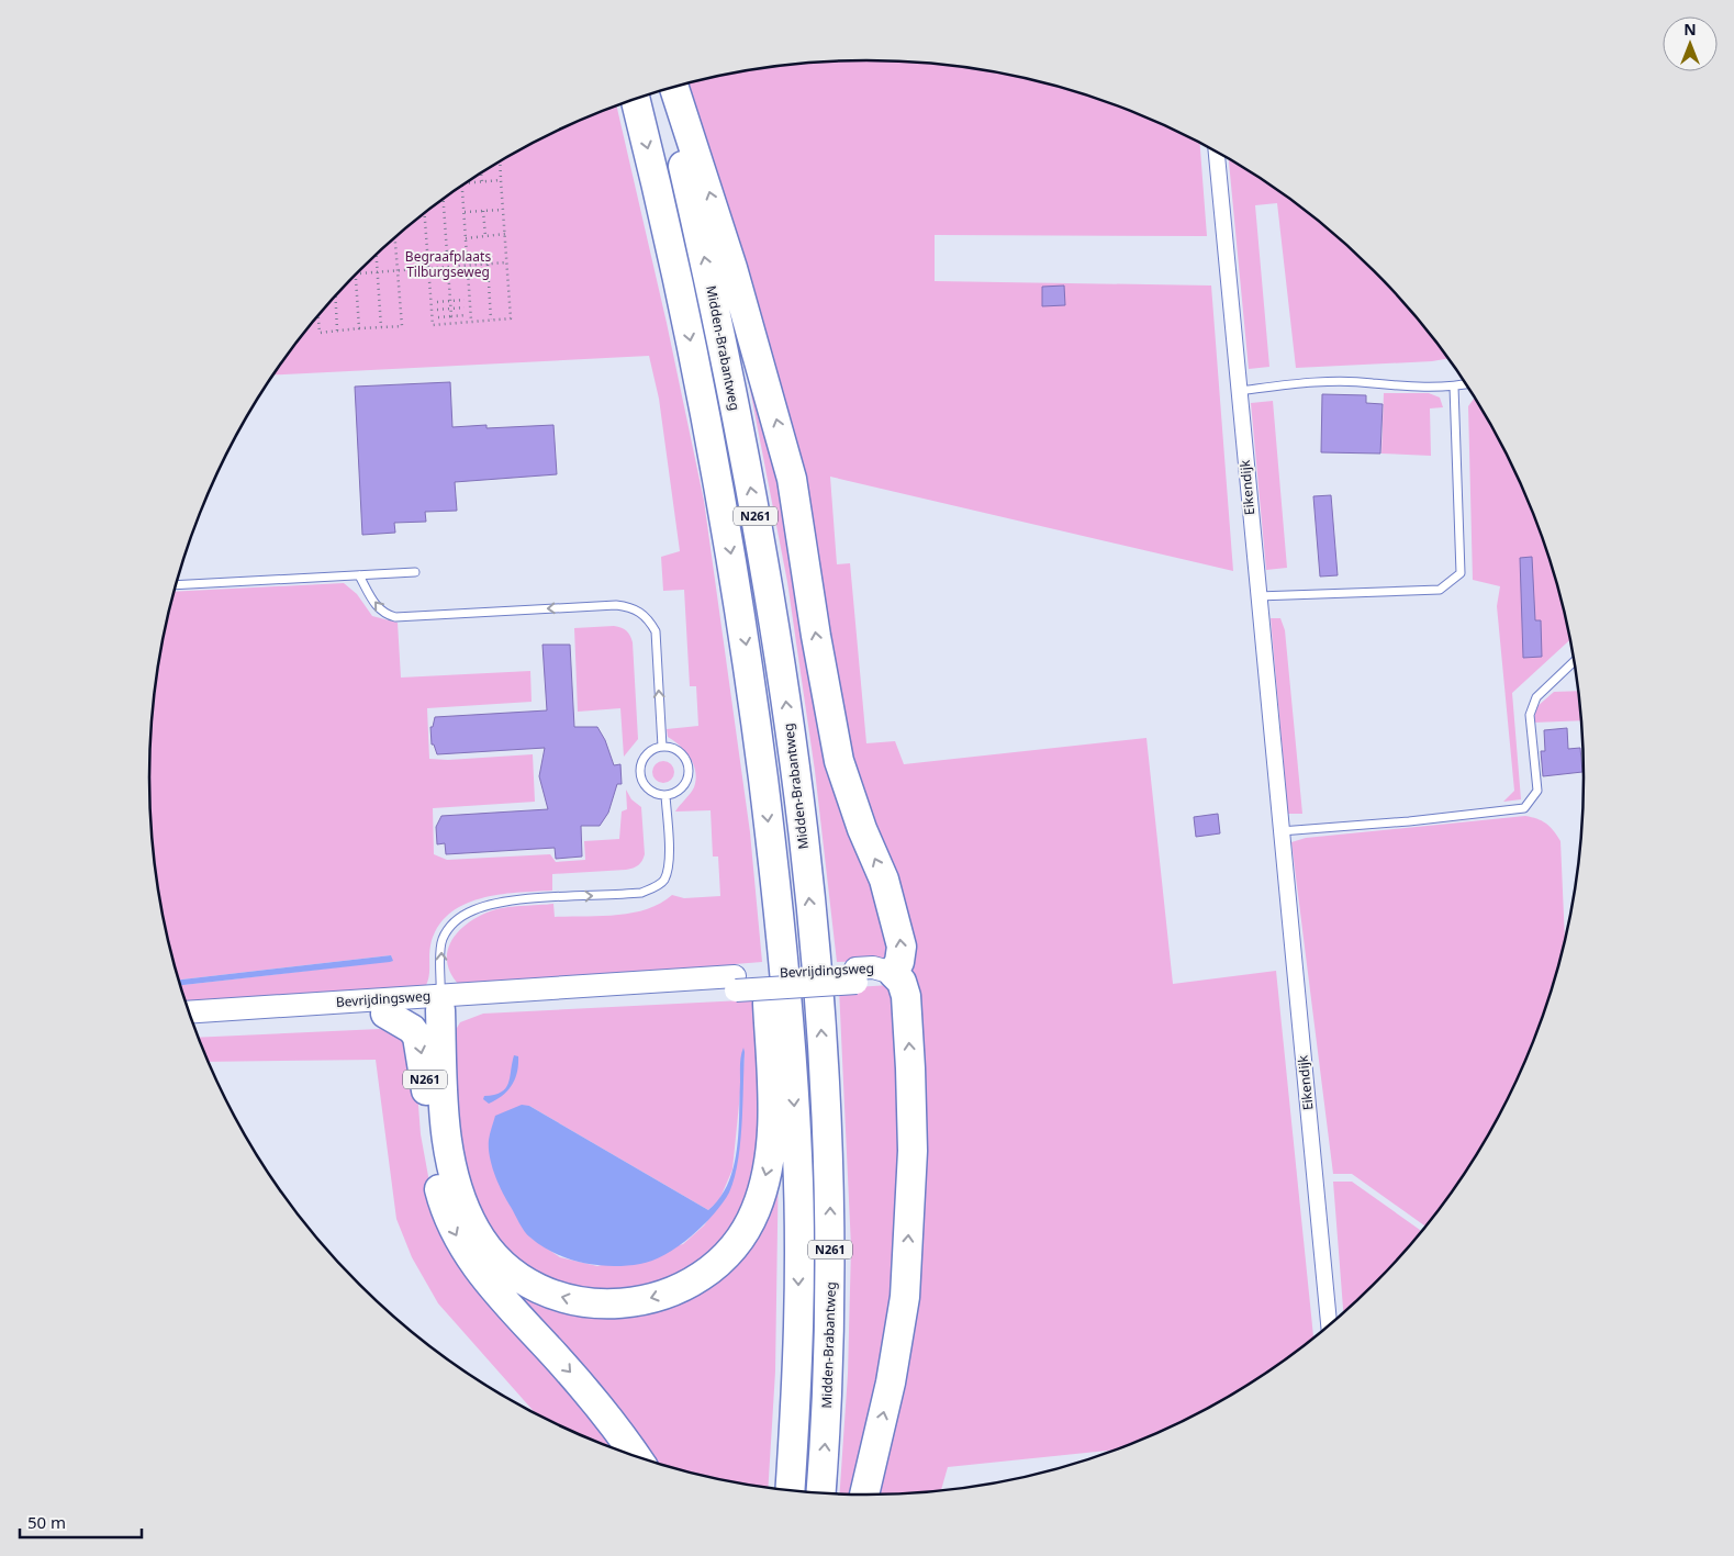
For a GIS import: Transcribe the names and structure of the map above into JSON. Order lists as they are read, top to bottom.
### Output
{
  "streets": {
    "highway": ["Midden-Brabantweg", "N261"],
    "main road": ["Bevrijdingsweg"],
    "street": ["Eikendijk"]
  },
  "crossings": [
    ["N261", "Bevrijdingsweg"]
  ],
  "parks": ["Begraafplaats Tilburgseweg"],
  "scale_bar": "50 m",
  "north": "top"
}
